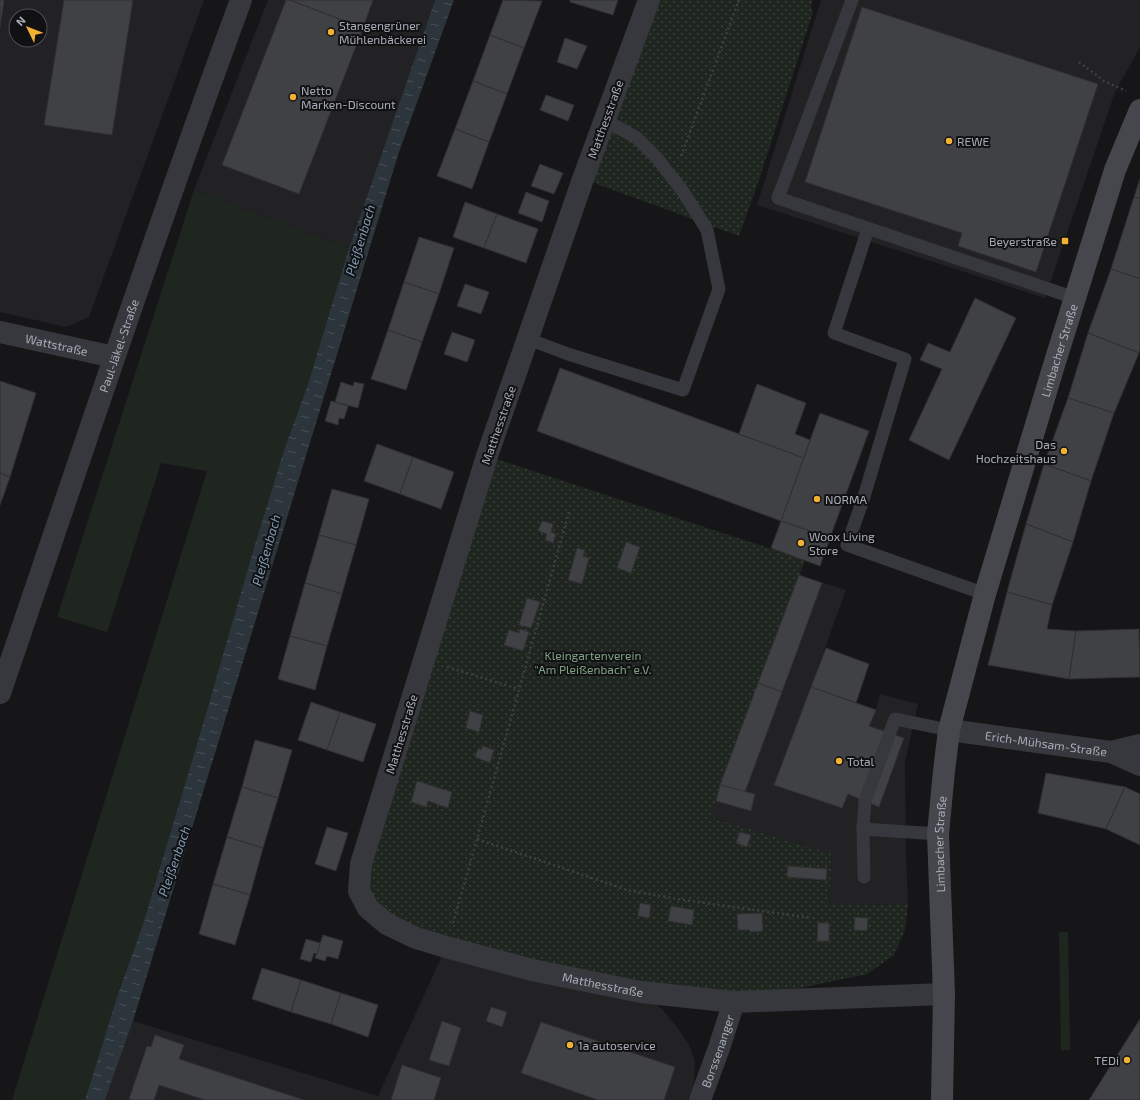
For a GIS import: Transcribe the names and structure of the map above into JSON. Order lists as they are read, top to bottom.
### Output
{
  "streets": {
    "main road": ["Limbacher Straße"],
    "street": [
      "Matthesstraße",
      "Wattstraße",
      "Paul-Jäkel-Straße",
      "Erich-Mühsam-Straße",
      "Borssenanger"
    ]
  },
  "crossings": [
    ["Matthesstraße", "Limbacher Straße"],
    ["Matthesstraße", "Borssenanger"],
    ["Wattstraße", "Paul-Jäkel-Straße"],
    ["Limbacher Straße", "Erich-Mühsam-Straße"]
  ],
  "water": ["Pleißenbach"],
  "parks": ["Kleingartenverein \"Am Pleißenbach\" e.V."],
  "places": {
    "other": [
      "Stangengrüner Mühlenbäckerei",
      "Netto Marken-Discount",
      "REWE",
      "Das Hochzeitshaus",
      "NORMA",
      "Woox Living Store",
      "Total",
      "1a autoservice",
      "TEDi"
    ],
    "transit": ["Beyerstraße"]
  },
  "north": "top left"
}
